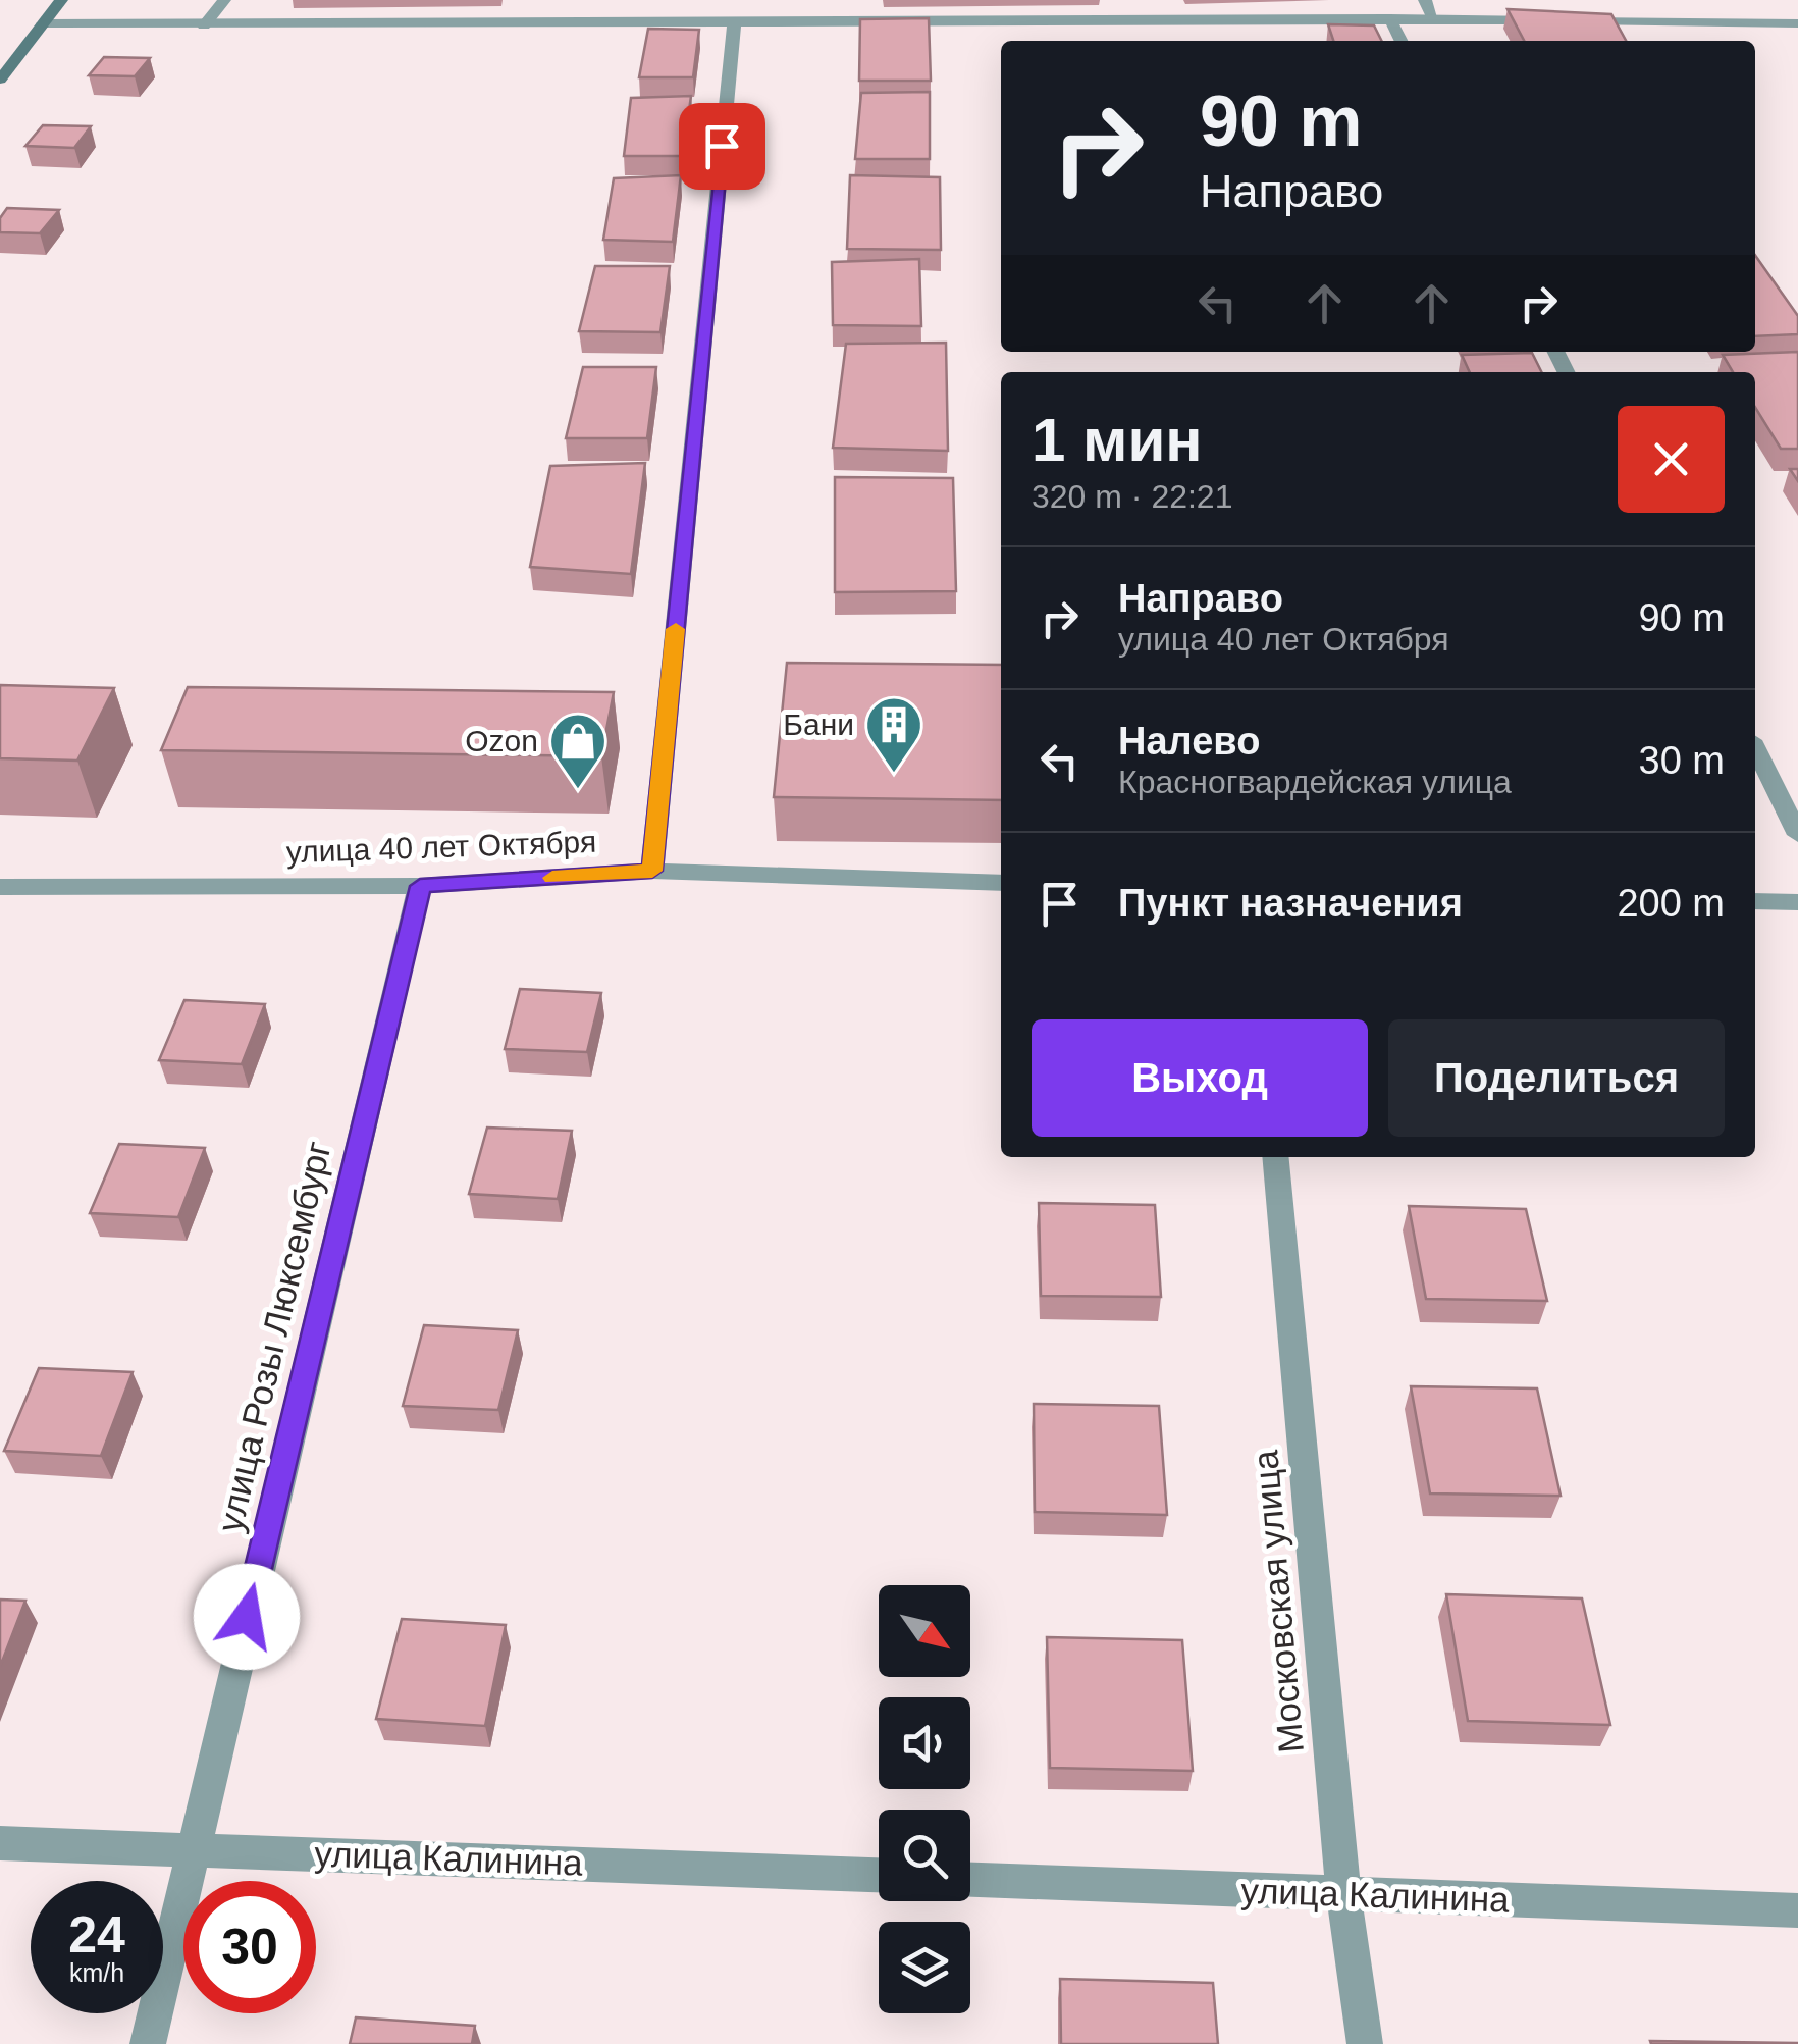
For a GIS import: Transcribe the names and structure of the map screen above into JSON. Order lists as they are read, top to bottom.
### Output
{
  "streets": {
    "street": [
      "улица 40 лет Октября",
      "улица Розы Люксембург",
      "Московская улица",
      "улица Калинина"
    ]
  },
  "crossings": [
    ["улица 40 лет Октября", "улица Розы Люксембург"],
    ["улица Розы Люксембург", "улица Калинина"],
    ["Московская улица", "улица Калинина"]
  ],
  "places": {
    "building": ["Бани"],
    "shop": ["Ozon"]
  },
  "north": "bottom right",
  "page": {
    "turn": ["90 m", "Направо"],
    "heading": ["1 мин", "320 m · 22:21"],
    "list": [
      {
        "name": "Направо",
        "note": "улица 40 лет Октября",
        "value": "90 m"
      },
      {
        "name": "Налево",
        "note": "Красногвардейская улица",
        "value": "30 m"
      },
      {
        "name": "Пункт назначения",
        "value": "200 m"
      }
    ],
    "buttons": ["Выход", "Поделиться"],
    "speed": "24 km/h",
    "limit": "30"
  }
}
